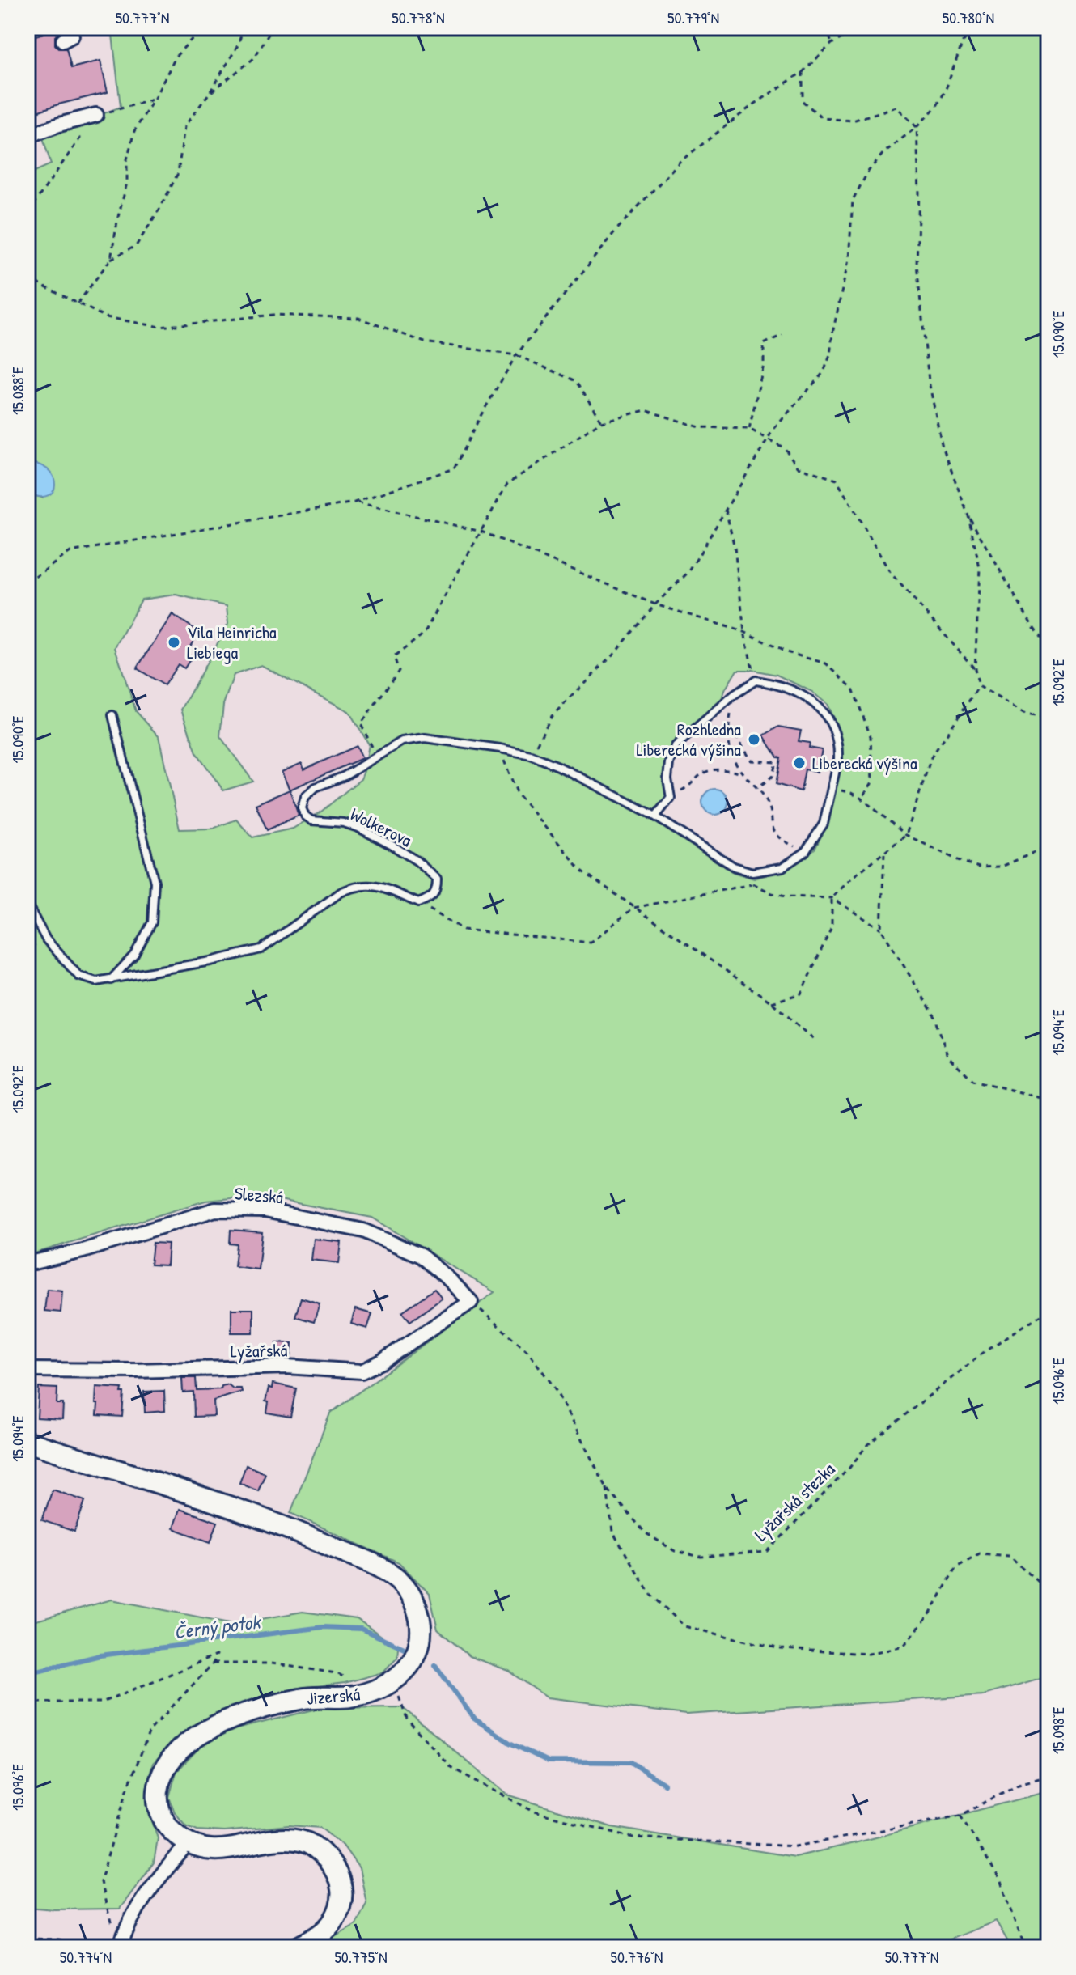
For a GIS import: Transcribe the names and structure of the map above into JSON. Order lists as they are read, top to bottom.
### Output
{
  "streets": {
    "street": ["Slezská", "Lyžařská", "Jizerská"],
    "lane": ["Wolkerova"],
    "path": ["Lyžařská stezka"]
  },
  "crossings": [
    ["Slezská", "Lyžařská"],
    ["Slezská", "Lyžařská stezka"],
    ["Lyžařská", "Lyžařská stezka"]
  ],
  "water": ["Černý potok"],
  "places": ["Vila Heinricha Liebiega", "Rozhledna Liberecká výšina", "Liberecká výšina"],
  "coordinates": [
    "50.777°N",
    "50.778°N",
    "50.779°N",
    "50.780°N",
    "15.090°E",
    "15.088°E",
    "15.092°E",
    "15.094°E",
    "15.096°E",
    "15.098°E",
    "50.774°N",
    "50.775°N",
    "50.776°N"
  ]
}
